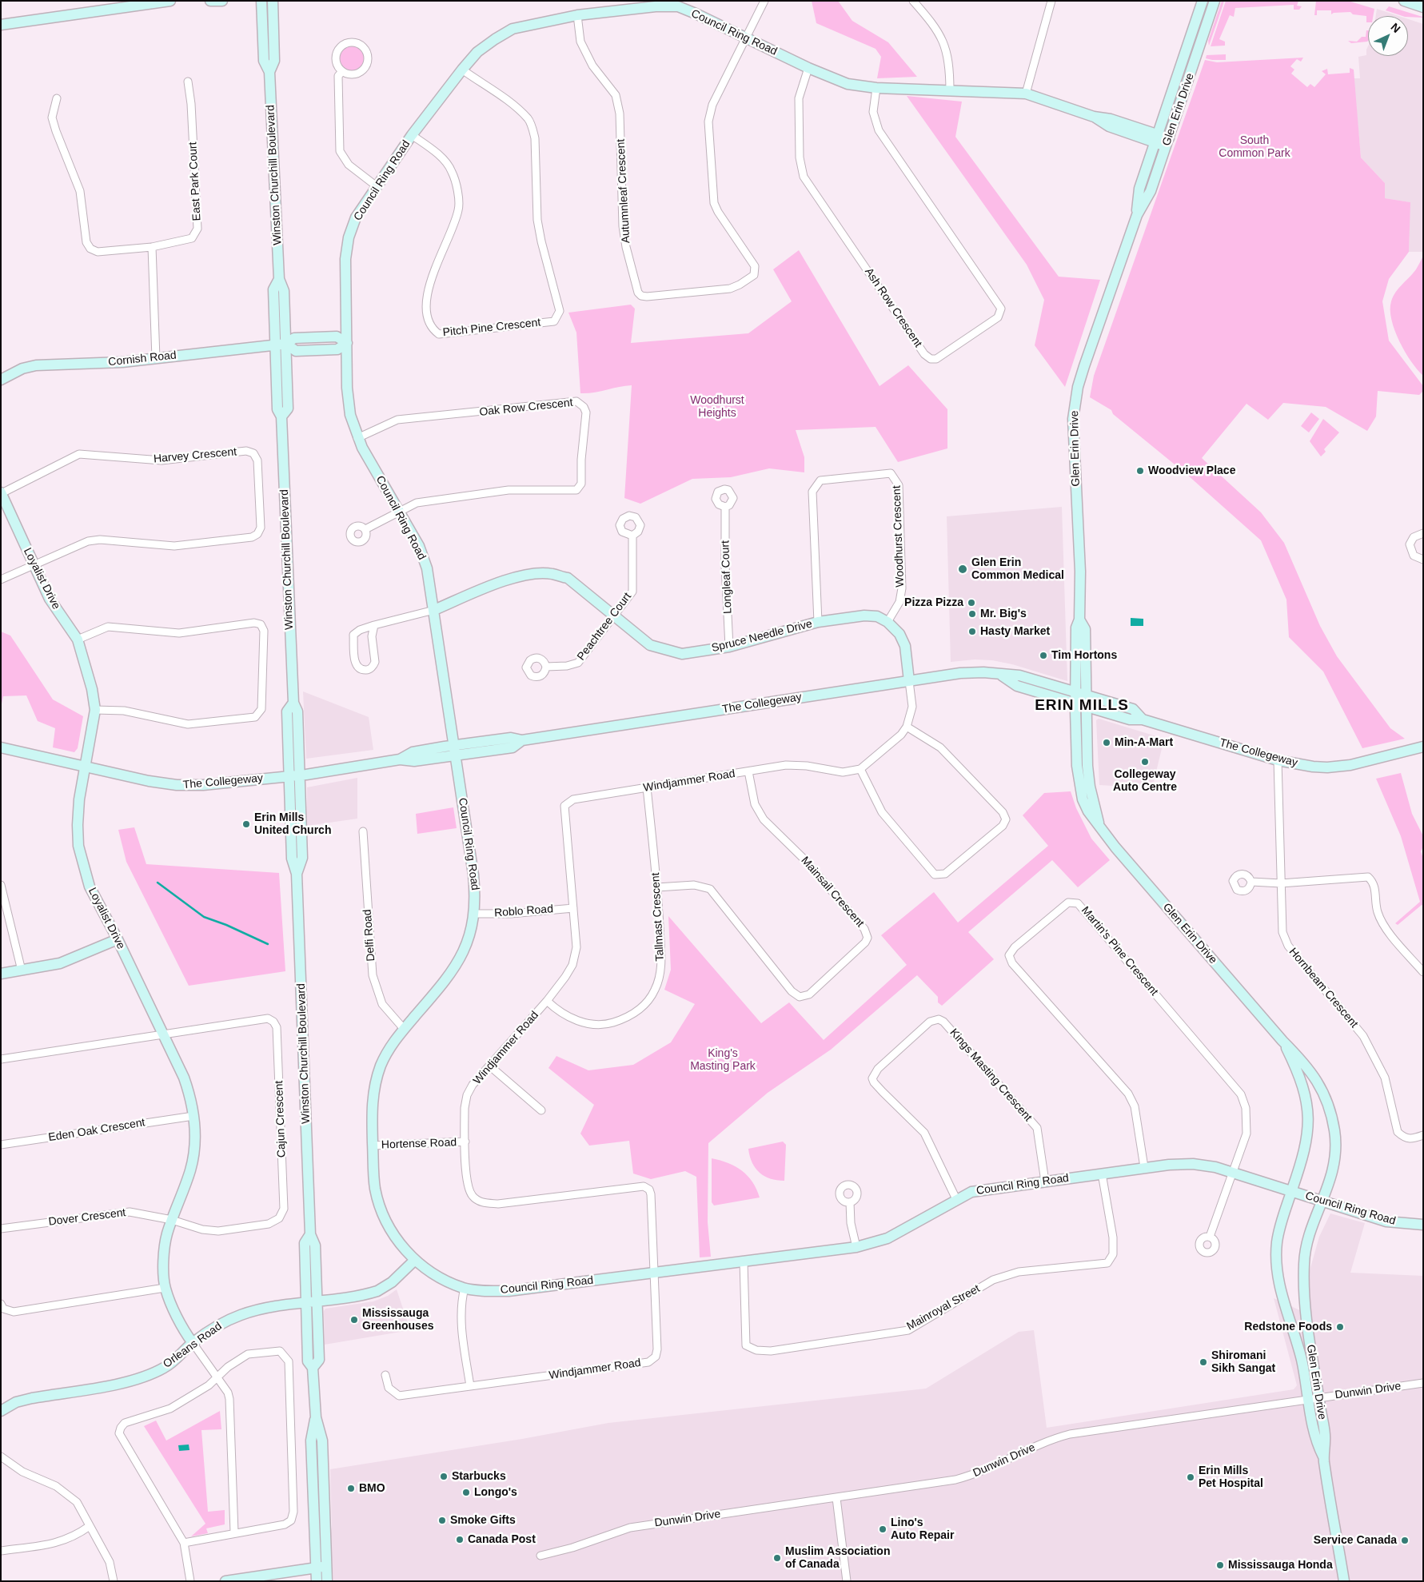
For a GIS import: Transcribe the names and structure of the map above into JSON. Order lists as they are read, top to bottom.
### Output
{
  "streets": {
    "street": [
      "Council Ring Road",
      "Glen Erin Drive",
      "Winston Churchill Boulevard",
      "East Park Court",
      "Autumnleaf Crescent",
      "Ash Row Crescent",
      "Pitch Pine Crescent",
      "Cornish Road",
      "Oak Row Crescent",
      "Harvey Crescent",
      "Woodhurst Crescent",
      "Longleaf Court",
      "Loyalist Drive",
      "Peachtree Court",
      "Spruce Needle Drive",
      "The Collegeway",
      "Windjammer Road",
      "Mainsail Crescent",
      "Roblo Road",
      "Tallmast Crescent",
      "Delfi Road",
      "Martin's Pine Crescent",
      "Hornbeam Crescent",
      "Kings Masting Crescent",
      "Cajun Crescent",
      "Eden Oak Crescent",
      "Hortense Road",
      "Dover Crescent",
      "Mainroyal Street",
      "Orleans Road",
      "Dunwin Drive"
    ]
  },
  "crossings": [
    ["Council Ring Road", "Glen Erin Drive"],
    ["Council Ring Road", "Autumnleaf Crescent"],
    ["Council Ring Road", "Ash Row Crescent"],
    ["Council Ring Road", "Pitch Pine Crescent"],
    ["Council Ring Road", "Oak Row Crescent"],
    ["Council Ring Road", "Spruce Needle Drive"],
    ["Council Ring Road", "The Collegeway"],
    ["Council Ring Road", "Windjammer Road"],
    ["Council Ring Road", "Roblo Road"],
    ["Council Ring Road", "Delfi Road"],
    ["Council Ring Road", "Martin's Pine Crescent"],
    ["Council Ring Road", "Kings Masting Crescent"],
    ["Council Ring Road", "Hortense Road"],
    ["Council Ring Road", "Mainroyal Street"],
    ["Council Ring Road", "Orleans Road"],
    ["Glen Erin Drive", "The Collegeway"],
    ["Glen Erin Drive", "Dunwin Drive"],
    ["Winston Churchill Boulevard", "Cornish Road"],
    ["Winston Churchill Boulevard", "The Collegeway"],
    ["Winston Churchill Boulevard", "Orleans Road"],
    ["Harvey Crescent", "Loyalist Drive"],
    ["Woodhurst Crescent", "Spruce Needle Drive"],
    ["Longleaf Court", "Spruce Needle Drive"],
    ["Loyalist Drive", "The Collegeway"],
    ["Loyalist Drive", "Cajun Crescent"],
    ["Loyalist Drive", "Eden Oak Crescent"],
    ["Loyalist Drive", "Dover Crescent"],
    ["Loyalist Drive", "Orleans Road"],
    ["Peachtree Court", "Spruce Needle Drive"],
    ["Spruce Needle Drive", "The Collegeway"],
    ["The Collegeway", "Hornbeam Crescent"],
    ["Windjammer Road", "Mainsail Crescent"],
    ["Windjammer Road", "Roblo Road"],
    ["Windjammer Road", "Tallmast Crescent"],
    ["Windjammer Road", "Hortense Road"],
    ["Mainsail Crescent", "Tallmast Crescent"],
    ["Cajun Crescent", "Dover Crescent"]
  ],
  "districts": ["ERIN MILLS"],
  "parks": ["South Common Park", "Woodhurst Heights", "King's Masting Park"],
  "places": [
    "Woodview Place",
    "Glen Erin Common Medical",
    "Pizza Pizza",
    "Mr. Big's",
    "Hasty Market",
    "Tim Hortons",
    "Min-A-Mart",
    "Collegeway Auto Centre",
    "Erin Mills United Church",
    "Mississauga Greenhouses",
    "Redstone Foods",
    "Shiromani Sikh Sangat",
    "Starbucks",
    "Erin Mills Pet Hospital",
    "BMO",
    "Longo's",
    "Smoke Gifts",
    "Lino's Auto Repair",
    "Canada Post",
    "Service Canada",
    "Muslim Association of Canada",
    "Mississauga Honda"
  ],
  "north": "top right"
}
